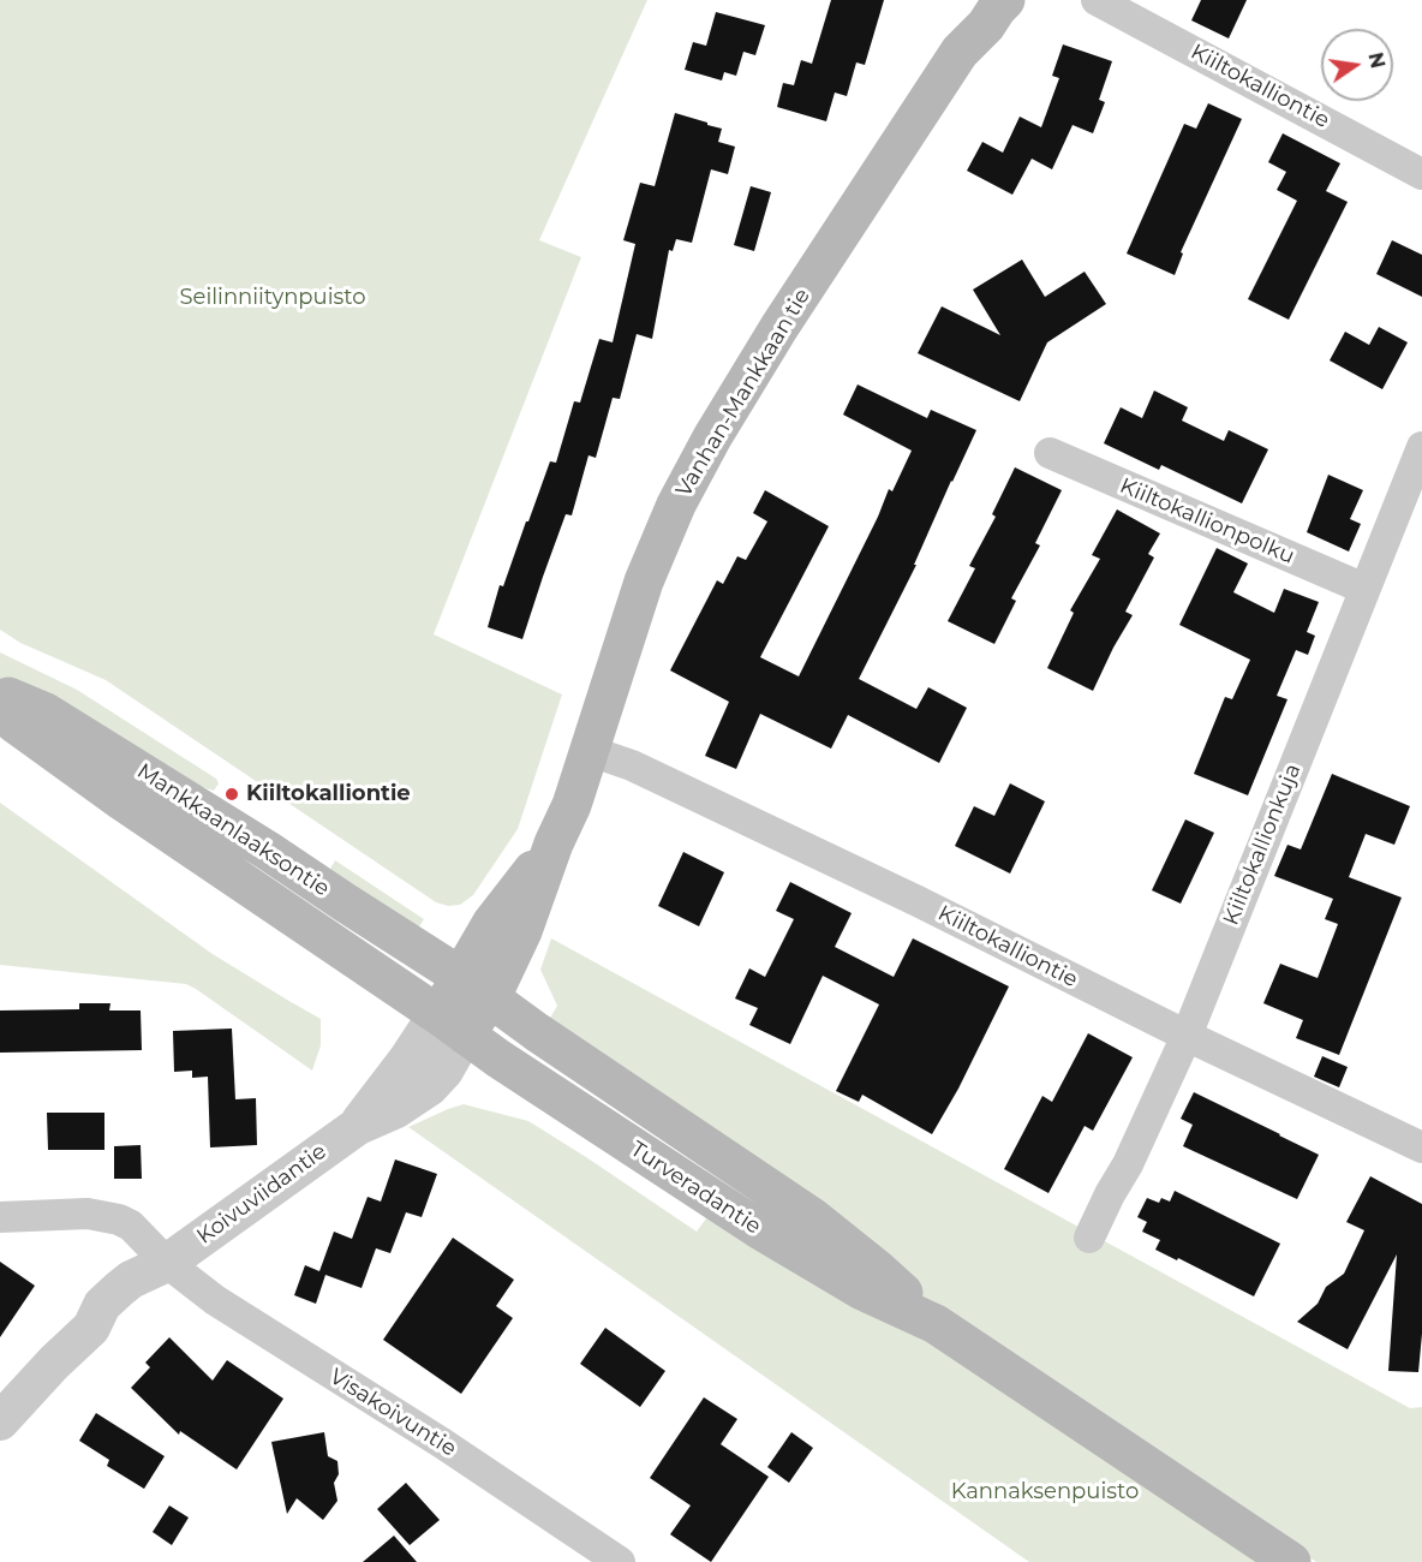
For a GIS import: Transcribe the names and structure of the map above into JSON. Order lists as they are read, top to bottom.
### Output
{
  "streets": {
    "main road": ["Vanhan-Mankkaan tie", "Mankkaanlaaksontie", "Turveradantie"],
    "street": [
      "Kiiltokalliontie",
      "Kiiltokallionpolku",
      "Kiiltokallionkuja",
      "Koivuviidantie",
      "Visakoivuntie"
    ]
  },
  "crossings": [
    ["Kiiltokalliontie", "Vanhan-Mankkaan tie"],
    ["Kiiltokalliontie", "Kiiltokallionkuja"],
    ["Vanhan-Mankkaan tie", "Mankkaanlaaksontie"],
    ["Vanhan-Mankkaan tie", "Turveradantie"],
    ["Vanhan-Mankkaan tie", "Koivuviidantie"],
    ["Kiiltokallionpolku", "Kiiltokallionkuja"],
    ["Mankkaanlaaksontie", "Turveradantie"],
    ["Mankkaanlaaksontie", "Koivuviidantie"],
    ["Turveradantie", "Koivuviidantie"],
    ["Koivuviidantie", "Visakoivuntie"]
  ],
  "parks": ["Seilinniitynpuisto", "Kannaksenpuisto"],
  "places": ["Kiiltokalliontie"],
  "north": "right"
}
